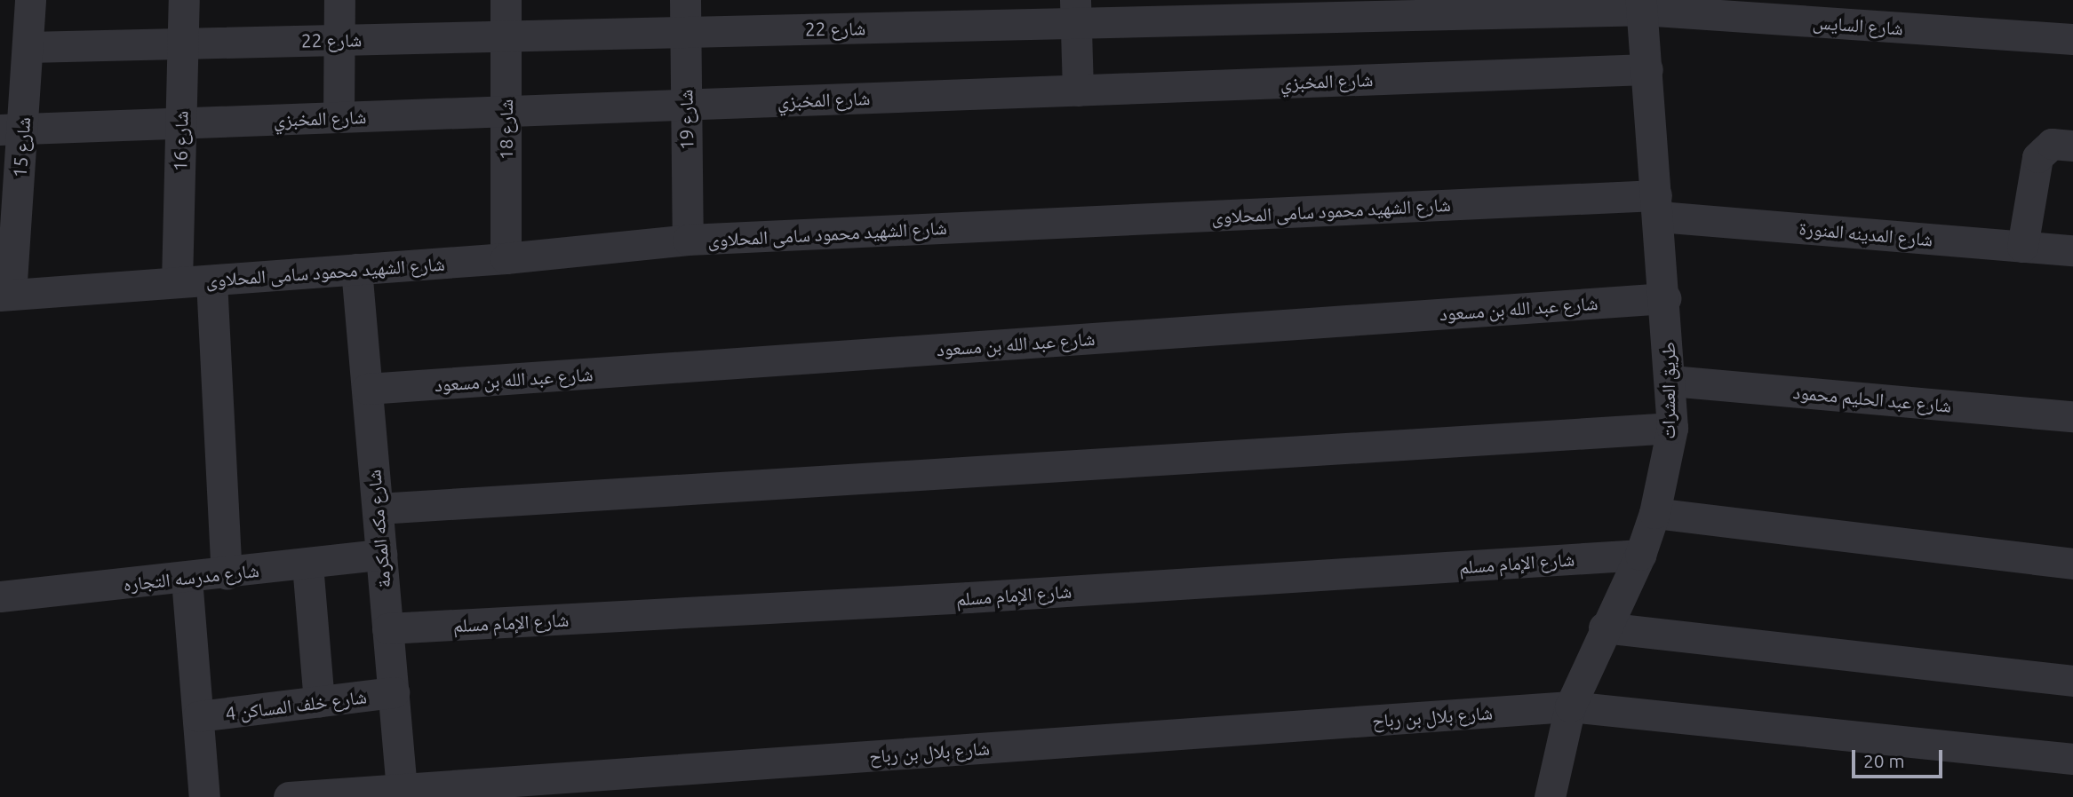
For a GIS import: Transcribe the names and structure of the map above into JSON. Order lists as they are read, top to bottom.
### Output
{
  "streets": {
    "street": [
      "شارع السايس",
      "شارع 22",
      "شارع المخبزي",
      "شارع 19",
      "شارع 18",
      "شارع 16",
      "شارع 15",
      "شارع الشهيد محمود سامى المحلاوى",
      "شارع المدينه المنورة",
      "شارع عبد الله بن مسعود",
      "طريق العشرات",
      "شارع عبد الحليم محمود",
      "شارع مكه المكرمة",
      "شارع الإمام مسلم",
      "شارع مدرسه التجاره",
      "شارع خلف المساكن 4",
      "شارع بلال بن رباح"
    ]
  },
  "crossings": [
    ["شارع السايس", "شارع 22"],
    ["شارع السايس", "طريق العشرات"],
    ["شارع 22", "شارع 19"],
    ["شارع 22", "شارع 18"],
    ["شارع 22", "شارع 16"],
    ["شارع 22", "شارع 15"],
    ["شارع 22", "طريق العشرات"],
    ["شارع المخبزي", "شارع 19"],
    ["شارع المخبزي", "شارع 18"],
    ["شارع المخبزي", "شارع 16"],
    ["شارع المخبزي", "شارع 15"],
    ["شارع المخبزي", "طريق العشرات"],
    ["شارع 19", "شارع الشهيد محمود سامى المحلاوى"],
    ["شارع 18", "شارع الشهيد محمود سامى المحلاوى"],
    ["شارع 16", "شارع الشهيد محمود سامى المحلاوى"],
    ["شارع 15", "شارع الشهيد محمود سامى المحلاوى"],
    ["شارع الشهيد محمود سامى المحلاوى", "شارع المدينه المنورة"],
    ["شارع الشهيد محمود سامى المحلاوى", "طريق العشرات"],
    ["شارع الشهيد محمود سامى المحلاوى", "شارع مكه المكرمة"],
    ["شارع المدينه المنورة", "طريق العشرات"],
    ["شارع عبد الله بن مسعود", "طريق العشرات"],
    ["شارع عبد الله بن مسعود", "شارع مكه المكرمة"],
    ["طريق العشرات", "شارع عبد الحليم محمود"],
    ["طريق العشرات", "شارع الإمام مسلم"],
    ["طريق العشرات", "شارع بلال بن رباح"],
    ["شارع مكه المكرمة", "شارع الإمام مسلم"],
    ["شارع مكه المكرمة", "شارع مدرسه التجاره"],
    ["شارع مكه المكرمة", "شارع خلف المساكن 4"],
    ["شارع مكه المكرمة", "شارع بلال بن رباح"]
  ],
  "scale_bar": "20 m"
}
